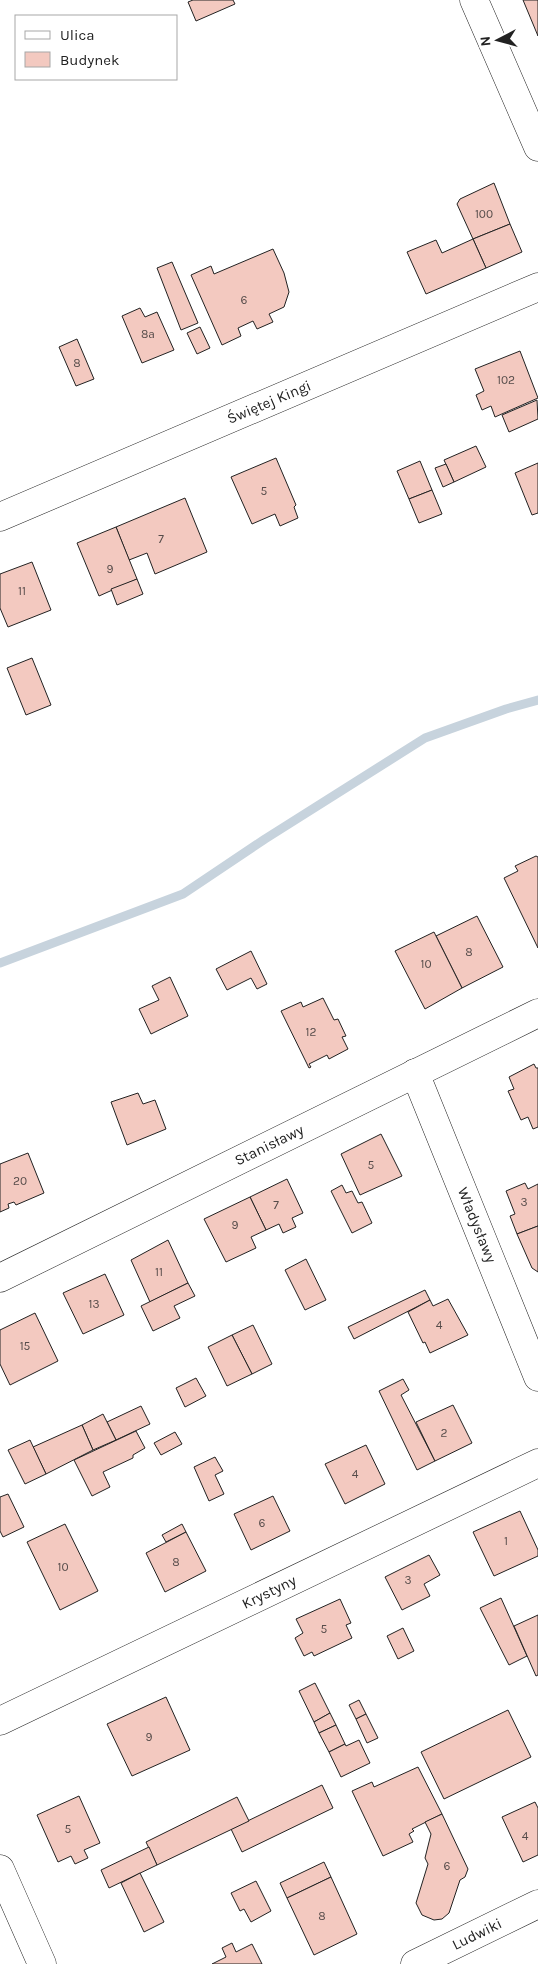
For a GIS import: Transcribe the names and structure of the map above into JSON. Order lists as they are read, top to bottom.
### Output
{
  "streets": {
    "street": [
      "Świętej Kingi",
      "Stanisławy",
      "Władysławy",
      "Krystyny",
      "Ludwiki"
    ]
  },
  "crossings": [
    ["Stanisławy", "Władysławy"]
  ],
  "house_numbers": [
    "100",
    "6",
    "8a",
    "8",
    "102",
    "5",
    "7",
    "9",
    "11",
    "8",
    "10",
    "12",
    "5",
    "20",
    "3",
    "7",
    "9",
    "11",
    "13",
    "4",
    "15",
    "2",
    "4",
    "6",
    "1",
    "8",
    "10",
    "3",
    "5",
    "9",
    "5",
    "4",
    "6",
    "8"
  ],
  "legend": ["Ulica", "Budynek"],
  "north": "left"
}
